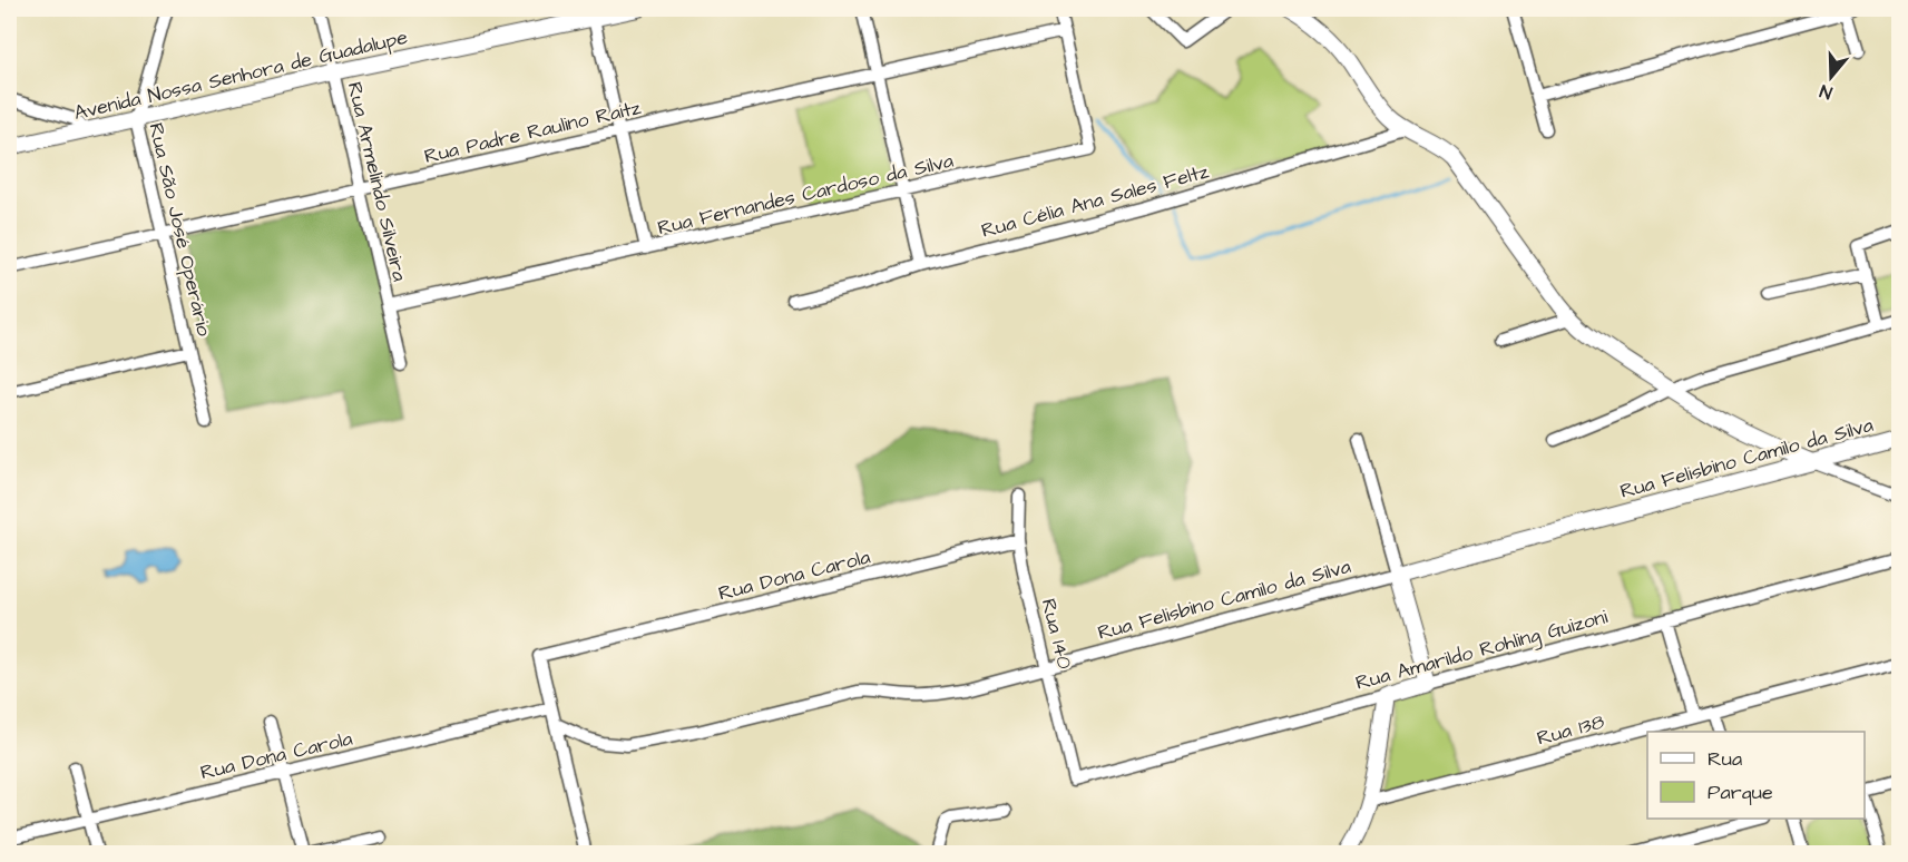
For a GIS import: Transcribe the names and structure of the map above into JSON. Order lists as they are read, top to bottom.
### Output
{
  "streets": {
    "street": [
      "Avenida Nossa Senhora de Guadalupe",
      "Rua Padre Raulino Raitz",
      "Rua Armelindo Silveira",
      "Rua Fernandes Cardoso da Silva",
      "Rua Célia Ana Sales Feltz",
      "Rua São José Operário",
      "Rua Felisbino Camilo da Silva",
      "Rua Dona Carola",
      "Rua 140",
      "Rua Amarildo Rohling Guizoni",
      "Rua 138"
    ]
  },
  "crossings": [
    ["Avenida Nossa Senhora de Guadalupe", "Rua Armelindo Silveira"],
    ["Avenida Nossa Senhora de Guadalupe", "Rua São José Operário"],
    ["Rua Padre Raulino Raitz", "Rua Armelindo Silveira"],
    ["Rua Padre Raulino Raitz", "Rua Fernandes Cardoso da Silva"],
    ["Rua Padre Raulino Raitz", "Rua São José Operário"],
    ["Rua Armelindo Silveira", "Rua Fernandes Cardoso da Silva"],
    ["Rua Felisbino Camilo da Silva", "Rua 140"],
    ["Rua Dona Carola", "Rua 140"],
    ["Rua 140", "Rua Amarildo Rohling Guizoni"]
  ],
  "legend": ["Rua", "Parque"],
  "north": "bottom"
}
